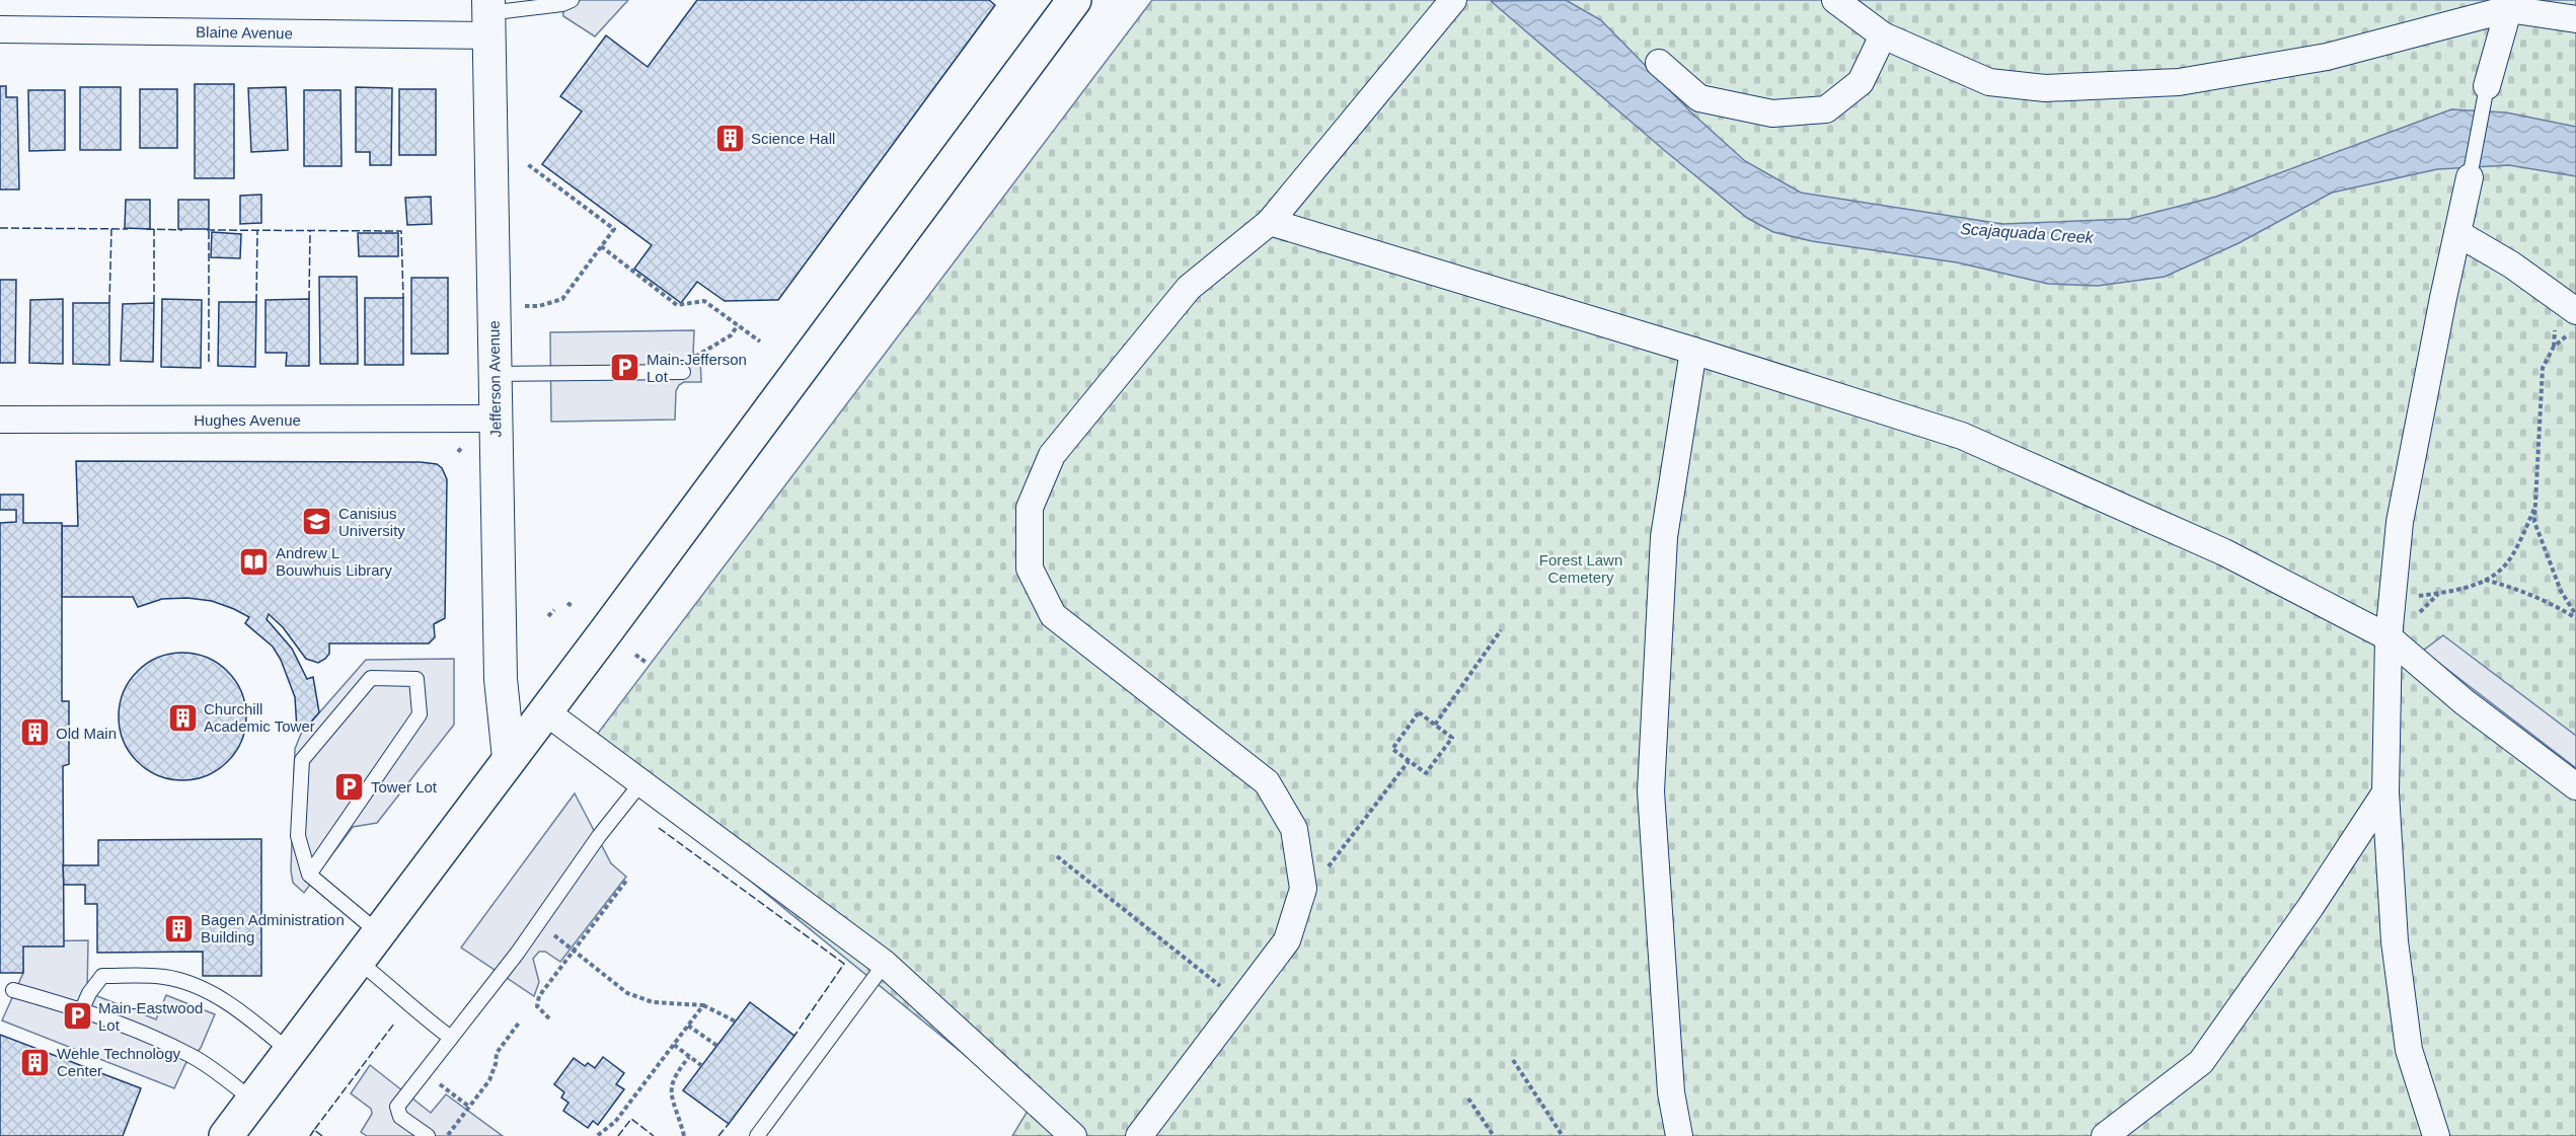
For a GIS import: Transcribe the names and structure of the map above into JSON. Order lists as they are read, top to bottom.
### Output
{
  "streets": {
    "street": ["Blaine Avenue", "Jefferson Avenue", "Hughes Avenue"]
  },
  "crossings": [
    ["Blaine Avenue", "Jefferson Avenue"],
    ["Jefferson Avenue", "Hughes Avenue"]
  ],
  "water": ["Scajaquada Creek"],
  "parks": ["Forest Lawn Cemetery"],
  "places": {
    "building": [
      "Science Hall",
      "Churchill Academic Tower",
      "Old Main",
      "Bagen Administration Building",
      "Wehle Technology Center"
    ],
    "parking": ["Main-Jefferson Lot", "Tower Lot", "Main-Eastwood Lot"],
    "school or university": ["Canisius University"],
    "library": ["Andrew L Bouwhuis Library"]
  }
}
